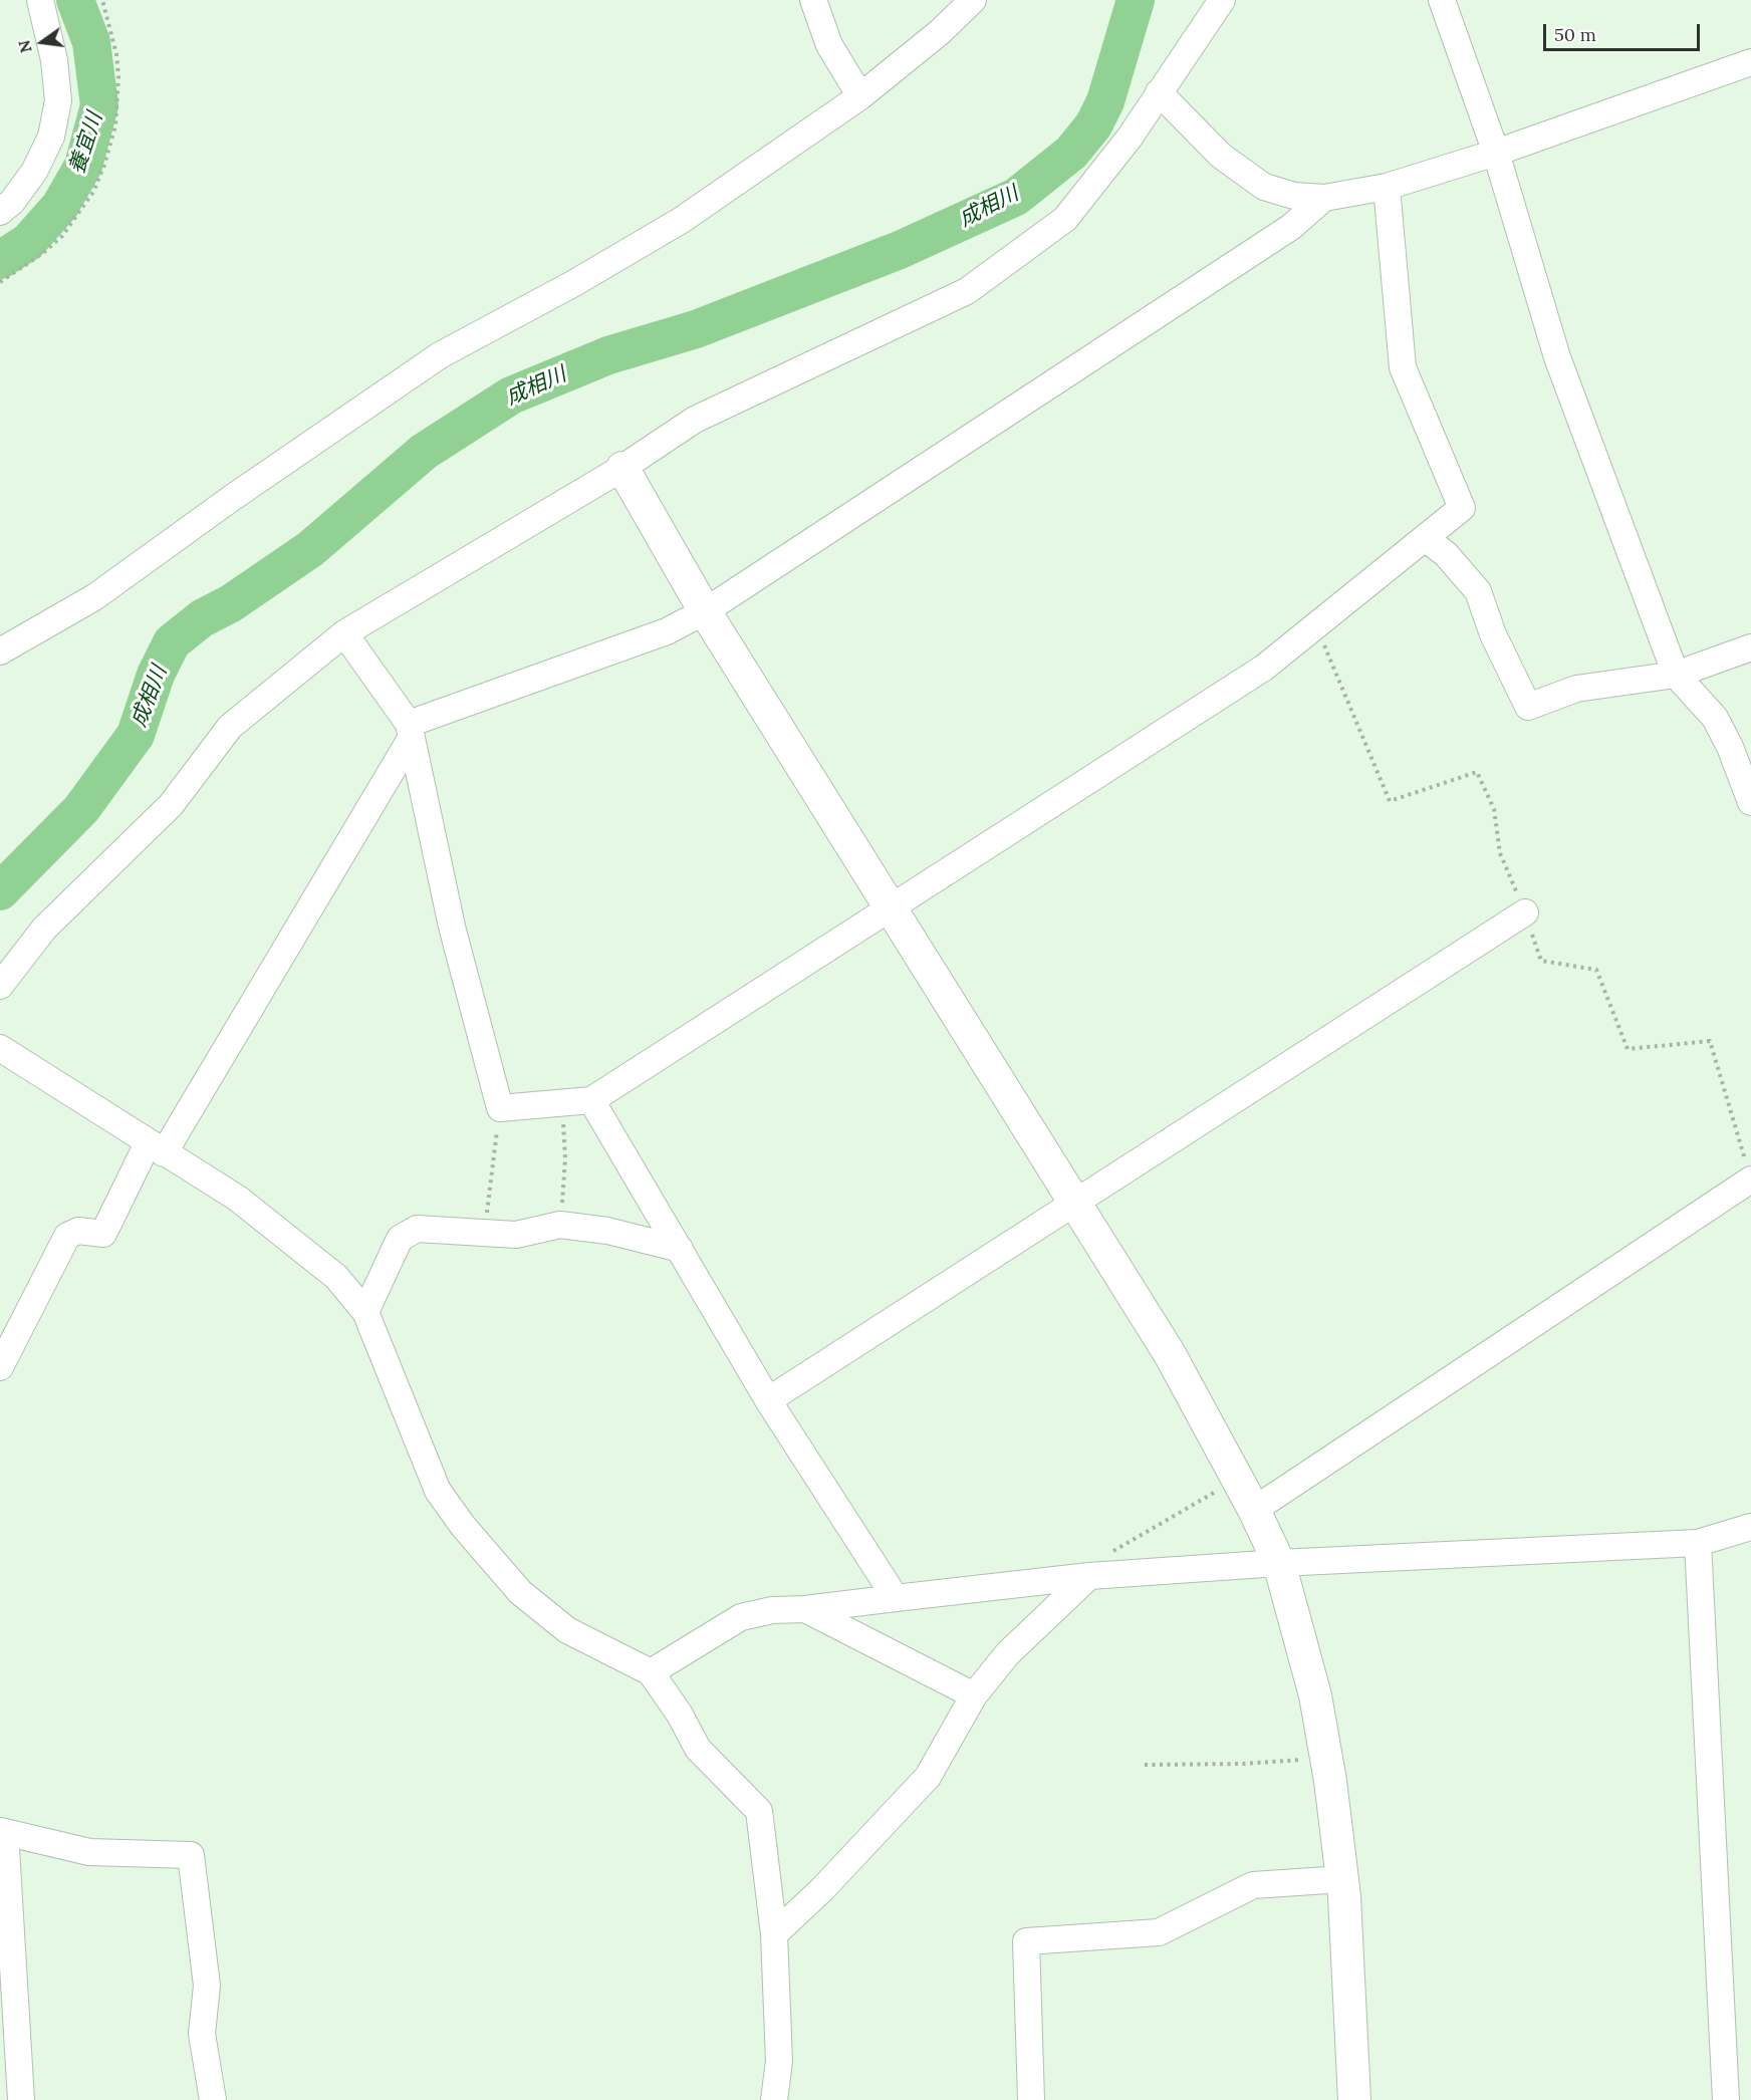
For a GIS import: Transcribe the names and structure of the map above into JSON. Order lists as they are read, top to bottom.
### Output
{
  "water": ["養宜川", "成相川"],
  "scale_bar": "50 m",
  "north": "left"
}
